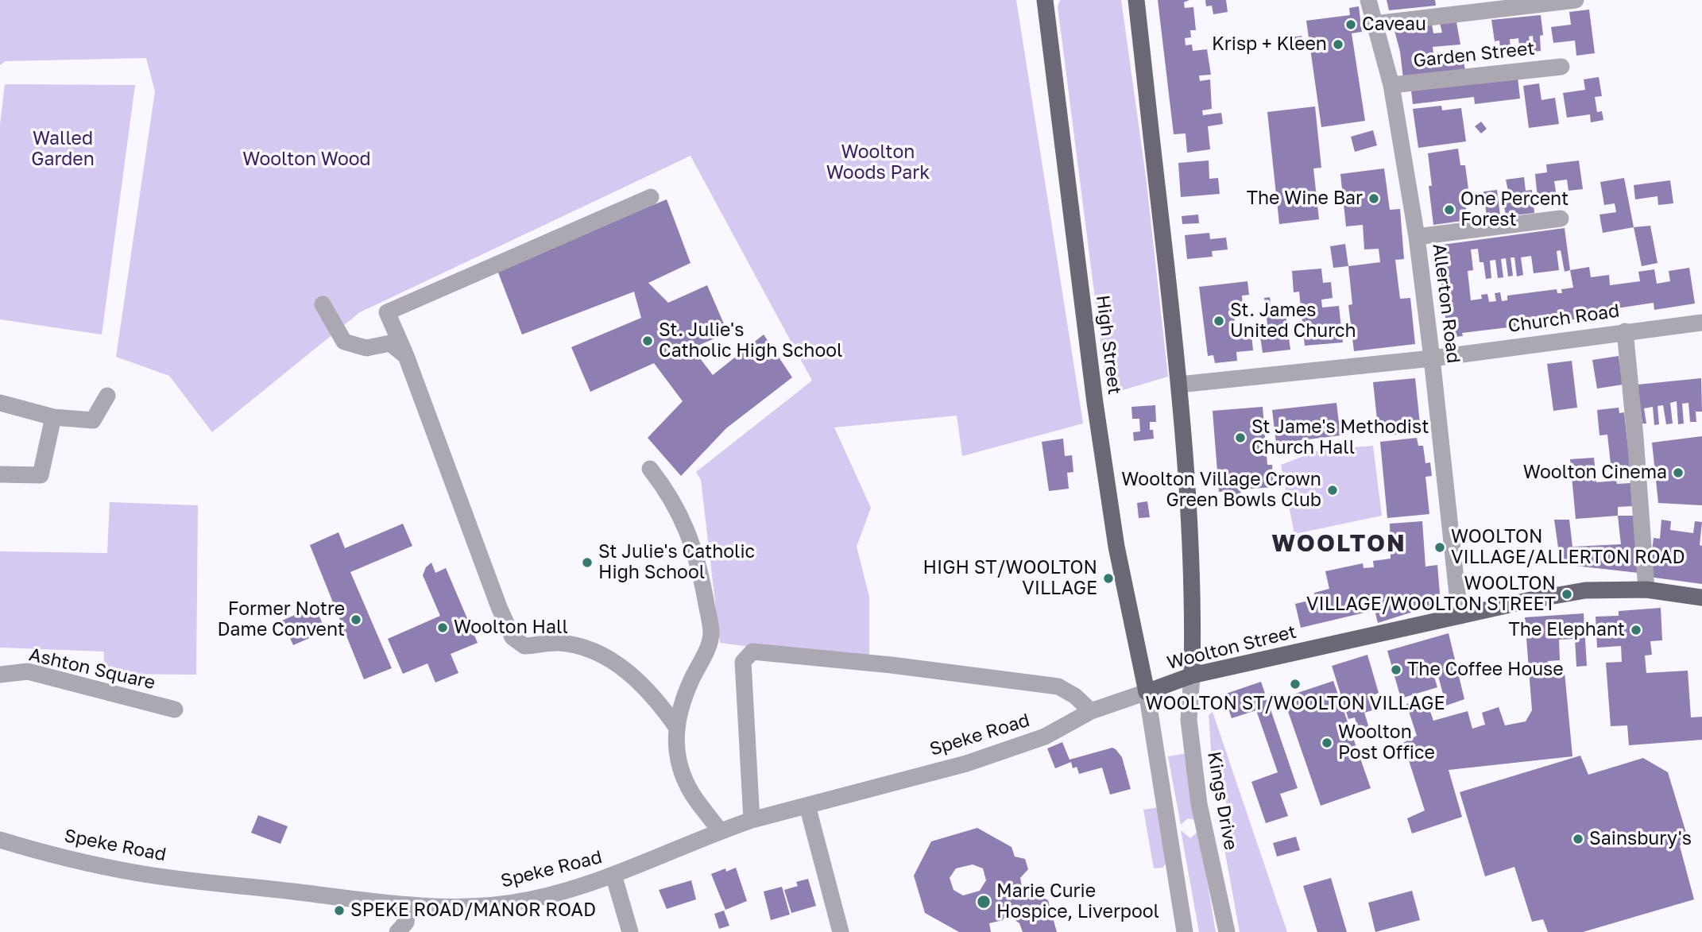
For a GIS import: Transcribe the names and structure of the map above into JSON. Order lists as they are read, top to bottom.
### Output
{
  "streets": {
    "main road": ["High Street", "Woolton Street"],
    "street": [
      "Garden Street",
      "Allerton Road",
      "Church Road",
      "Ashton Square",
      "Speke Road",
      "Kings Drive"
    ]
  },
  "crossings": [
    ["Garden Street", "Allerton Road"],
    ["Allerton Road", "Church Road"],
    ["Allerton Road", "Woolton Street"],
    ["High Street", "Woolton Street"],
    ["Woolton Street", "Speke Road"],
    ["Woolton Street", "Kings Drive"]
  ],
  "districts": ["WOOLTON"],
  "parks": ["Walled Garden", "Woolton Woods Park", "Woolton Wood"],
  "places": [
    "Caveau",
    "Krisp + Kleen",
    "The Wine Bar",
    "One Percent Forest",
    "St. James United Church",
    "St. Julie's Catholic High School",
    "St Jame's Methodist Church Hall",
    "Woolton Cinema",
    "Woolton Village Crown Green Bowls Club",
    "WOOLTON VILLAGE/ALLERTON ROAD",
    "St Julie's Catholic High School",
    "HIGH ST/WOOLTON VILLAGE",
    "WOOLTON VILLAGE/WOOLTON STREET",
    "Former Notre Dame Convent",
    "Woolton Hall",
    "The Elephant",
    "The Coffee House",
    "WOOLTON ST/WOOLTON VILLAGE",
    "Woolton Post Office",
    "Sainsbury's",
    "Marie Curie Hospice, Liverpool",
    "SPEKE ROAD/MANOR ROAD"
  ]
}
